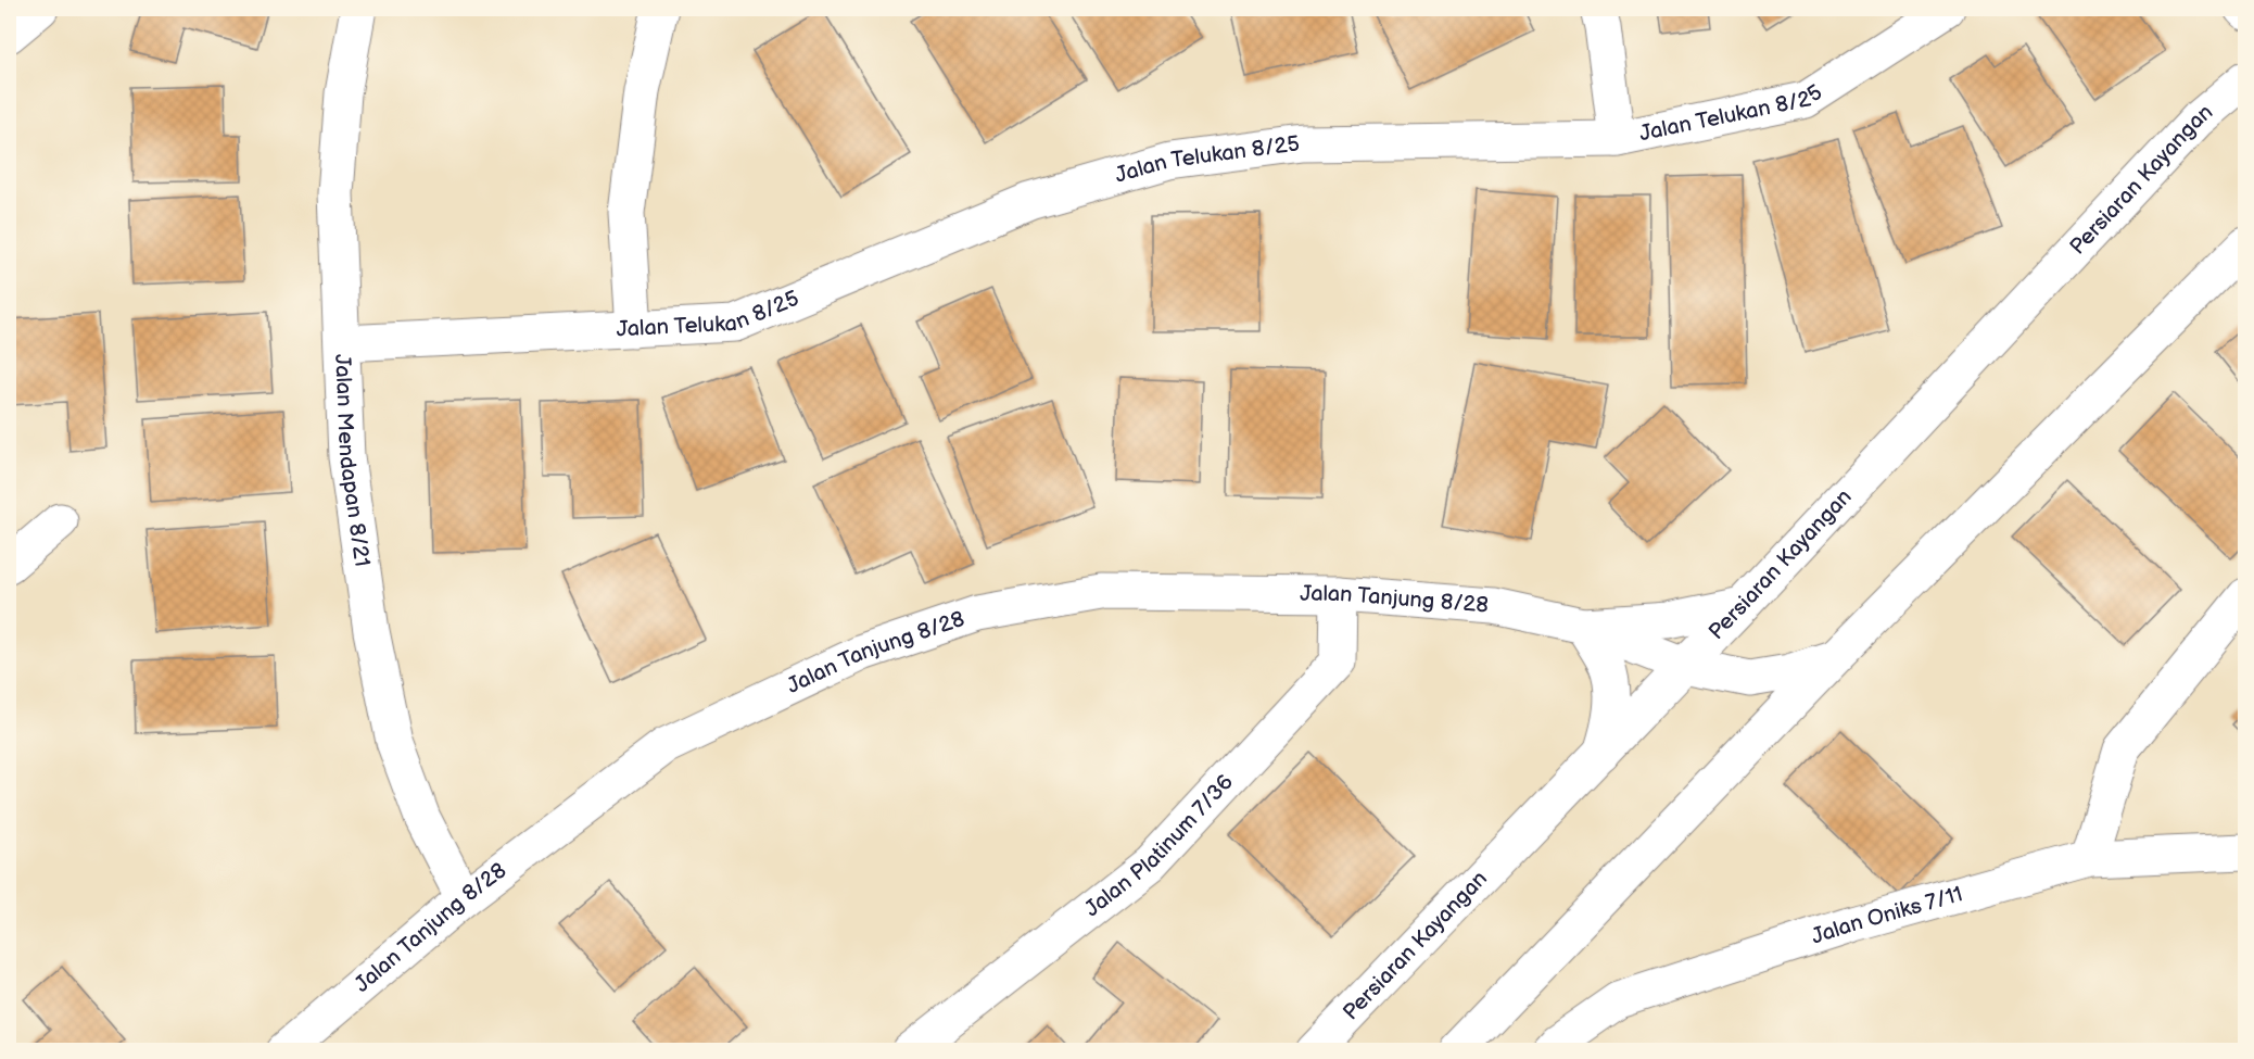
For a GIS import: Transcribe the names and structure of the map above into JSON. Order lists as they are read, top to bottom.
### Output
{
  "streets": {
    "street": [
      "Jalan Telukan 8/25",
      "Persiaran Kayangan",
      "Jalan Mendapan 8/21",
      "Jalan Tanjung 8/28",
      "Jalan Platinum 7/36",
      "Jalan Oniks 7/11"
    ]
  },
  "crossings": [
    ["Jalan Telukan 8/25", "Jalan Mendapan 8/21"],
    ["Jalan Mendapan 8/21", "Jalan Tanjung 8/28"],
    ["Jalan Tanjung 8/28", "Jalan Platinum 7/36"]
  ]
}
